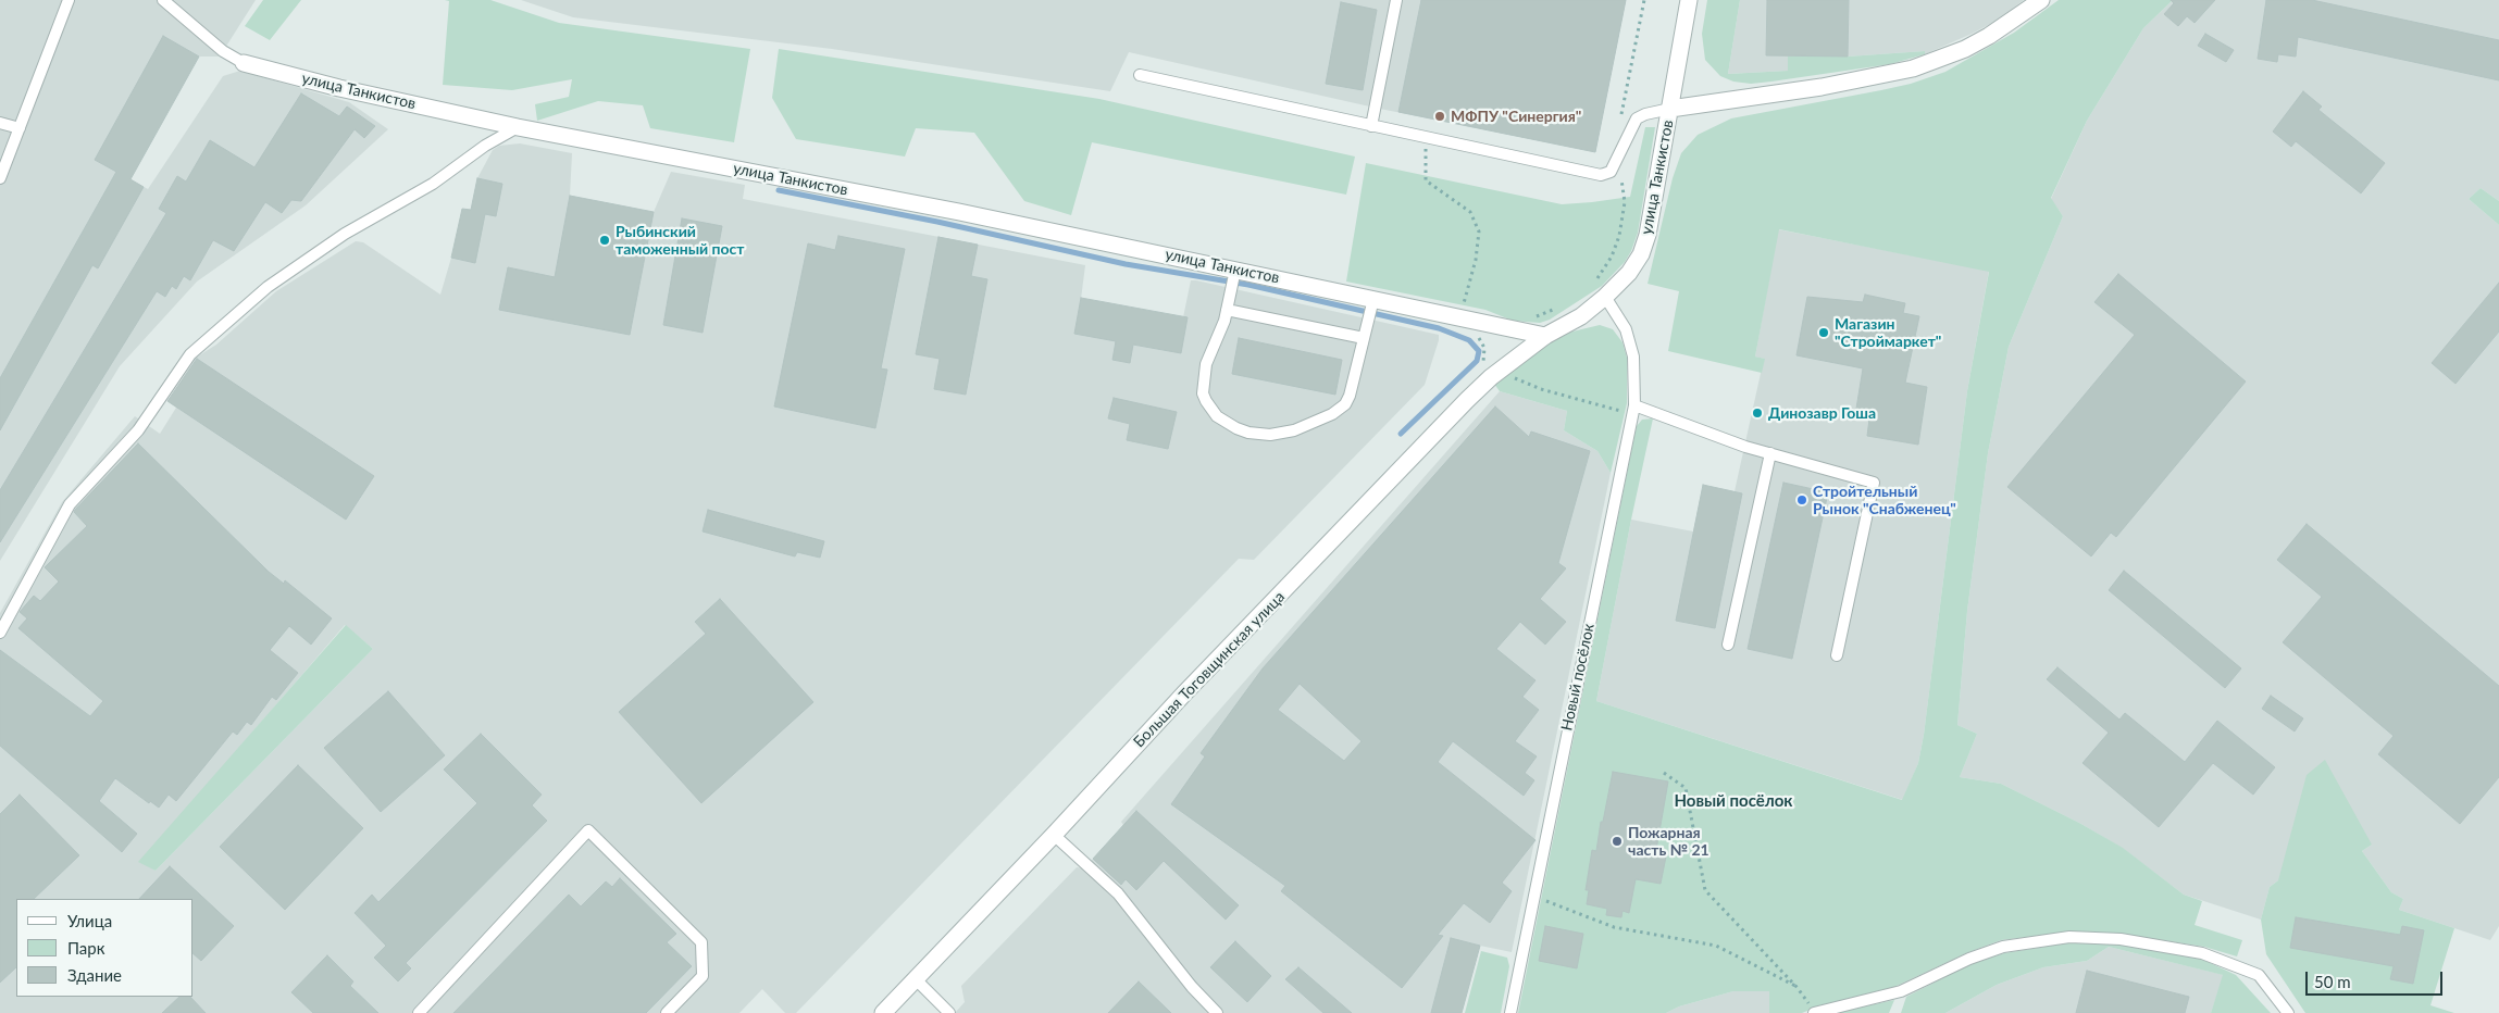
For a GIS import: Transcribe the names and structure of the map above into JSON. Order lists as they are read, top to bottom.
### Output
{
  "streets": {
    "street": ["улица Танкистов", "Большая Тоговщинская улица"],
    "lane": ["Новый посёлок"]
  },
  "crossings": [
    ["улица Танкистов", "Большая Тоговщинская улица"],
    ["улица Танкистов", "Новый посёлок"]
  ],
  "districts": ["Новый посёлок"],
  "places": [
    "МФПУ \"Синергия\"",
    "Рыбинский таможенный пост",
    "Магазин \"Строймаркет\"",
    "Динозавр Гоша",
    "Стройтельный Рынок \"Снабженец\"",
    "Пожарная часть № 21"
  ],
  "legend": ["Улица", "Парк", "Здание"],
  "scale_bar": "50 m"
}
